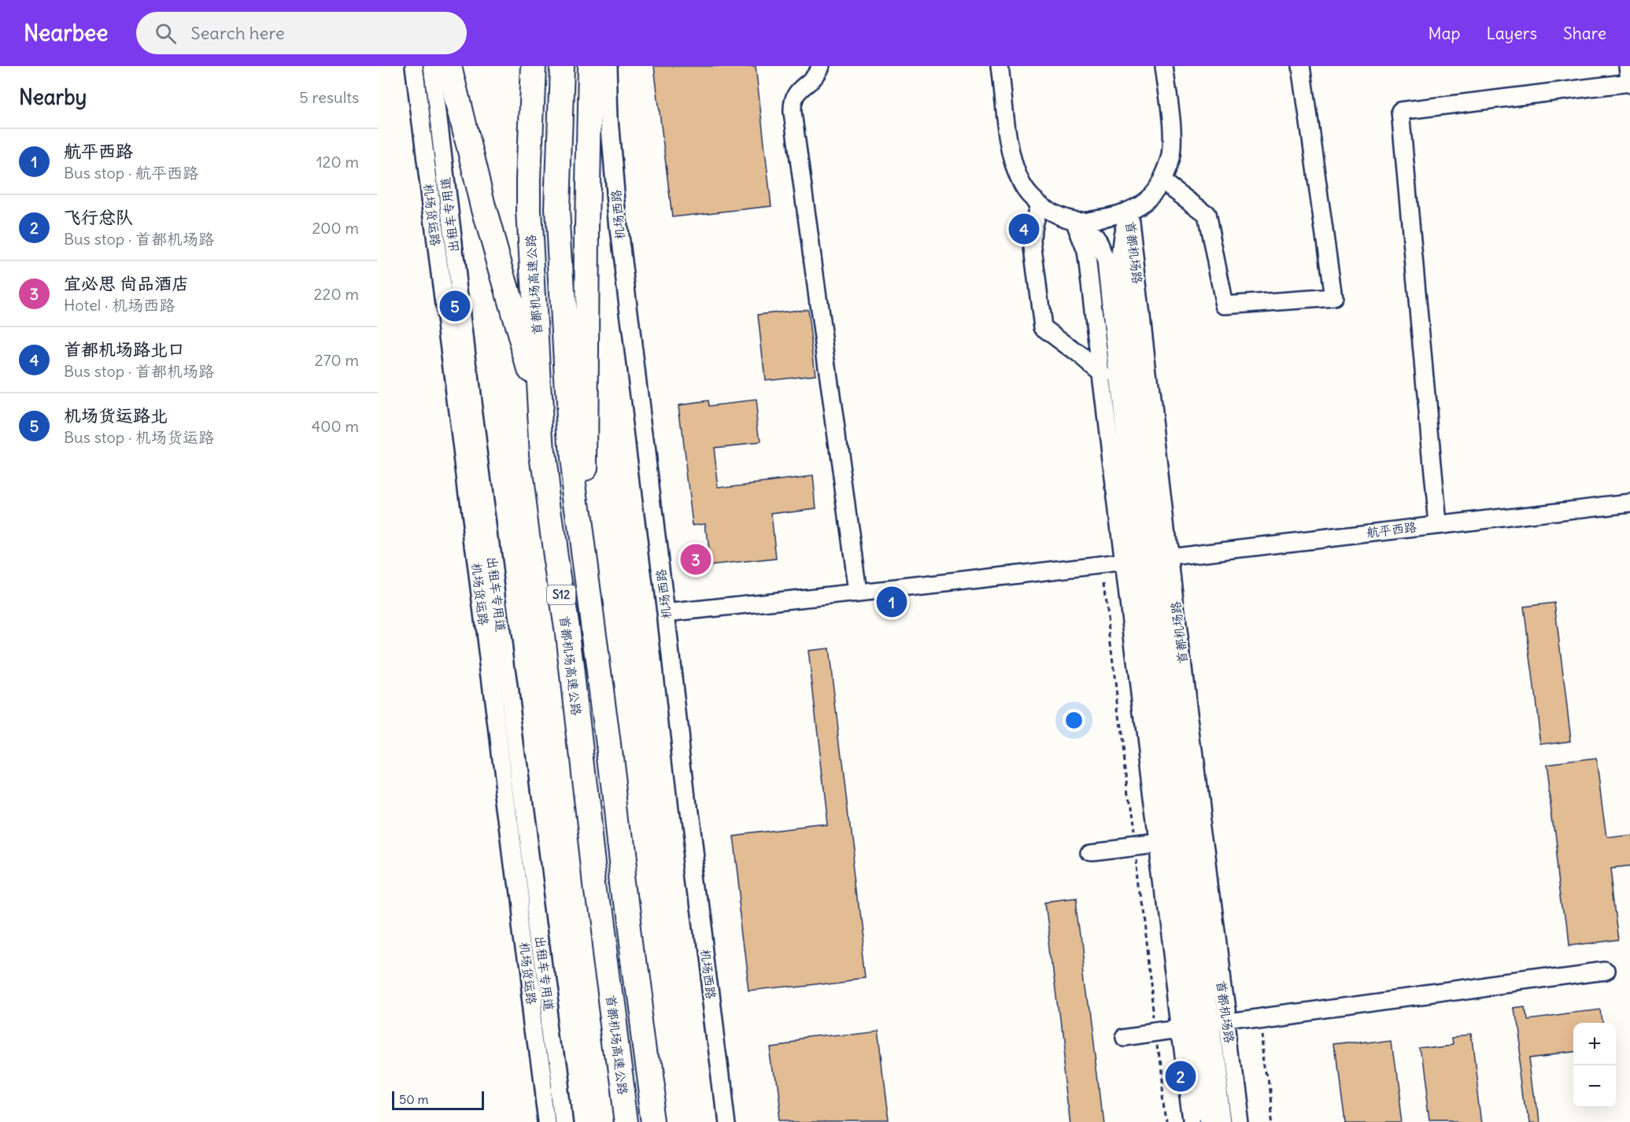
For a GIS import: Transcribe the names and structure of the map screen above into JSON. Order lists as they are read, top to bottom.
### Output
{
  "streets": {
    "highway": ["首都机场高速公路", "S12"],
    "street": [
      "机场货运路",
      "出租车专用道",
      "机场西路",
      "首都机场路",
      "航平西路"
    ]
  },
  "crossings": [
    ["机场西路", "航平西路"],
    ["首都机场路", "航平西路"]
  ],
  "scale_bar": "50 m",
  "page": {
    "header": "Nearbee",
    "search": "Search here",
    "nav": ["Map", "Layers", "Share"],
    "heading": ["Nearby", "5 results"],
    "list": [
      {
        "mark": "1",
        "name": "航平西路",
        "note": "Bus stop · 航平西路",
        "value": "120 m"
      },
      {
        "mark": "2",
        "name": "飞行总队",
        "note": "Bus stop · 首都机场路",
        "value": "200 m"
      },
      {
        "mark": "3",
        "name": "宜必思 尚品酒店",
        "note": "Hotel · 机场西路",
        "value": "220 m"
      },
      {
        "mark": "4",
        "name": "首都机场路北口",
        "note": "Bus stop · 首都机场路",
        "value": "270 m"
      },
      {
        "mark": "5",
        "name": "机场货运路北",
        "note": "Bus stop · 机场货运路",
        "value": "400 m"
      }
    ],
    "pins": [
      "4",
      "5",
      "3",
      "1",
      "2"
    ],
    "map_buttons": ["+", "−"],
    "scale": "50 m"
  }
}
